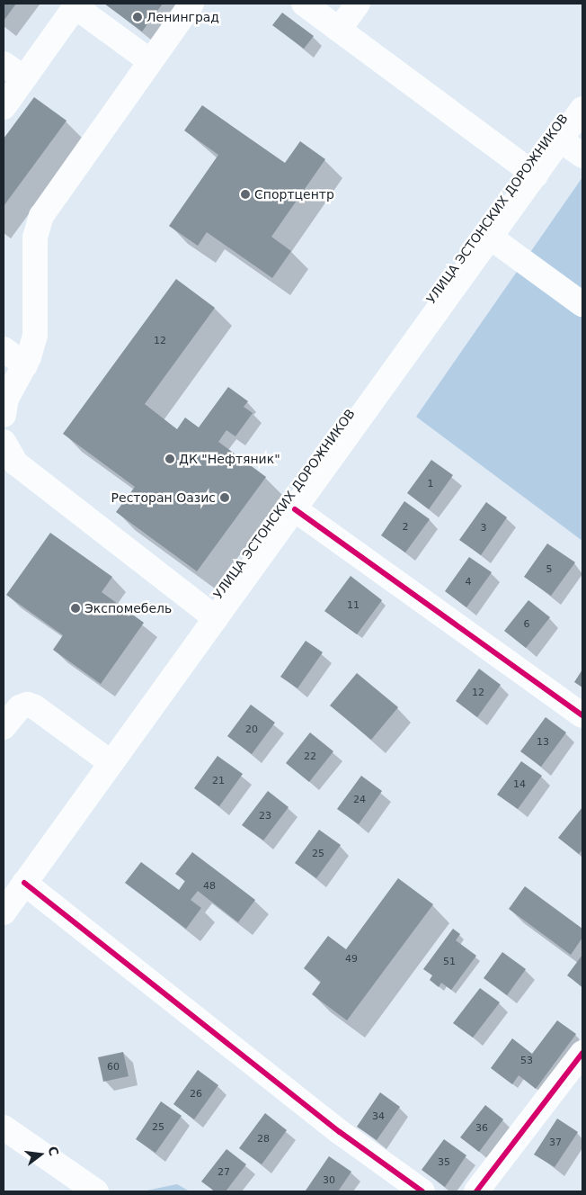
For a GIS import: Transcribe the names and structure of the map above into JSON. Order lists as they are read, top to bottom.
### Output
{
  "streets": {
    "street": ["УЛИЦА ЭСТОНСКИХ ДОРОЖНИКОВ"]
  },
  "places": [
    "Ленинград",
    "Спортцентр",
    "ДК \"Нефтяник\"",
    "Ресторан Оазис",
    "Экспомебель"
  ],
  "house_numbers": [
    "12",
    "1",
    "2",
    "3",
    "5",
    "4",
    "11",
    "6",
    "12",
    "20",
    "13",
    "22",
    "21",
    "14",
    "24",
    "23",
    "25",
    "48",
    "49",
    "51",
    "53",
    "60",
    "26",
    "34",
    "25",
    "36",
    "28",
    "37",
    "35",
    "27",
    "30"
  ],
  "north": "right"
}
